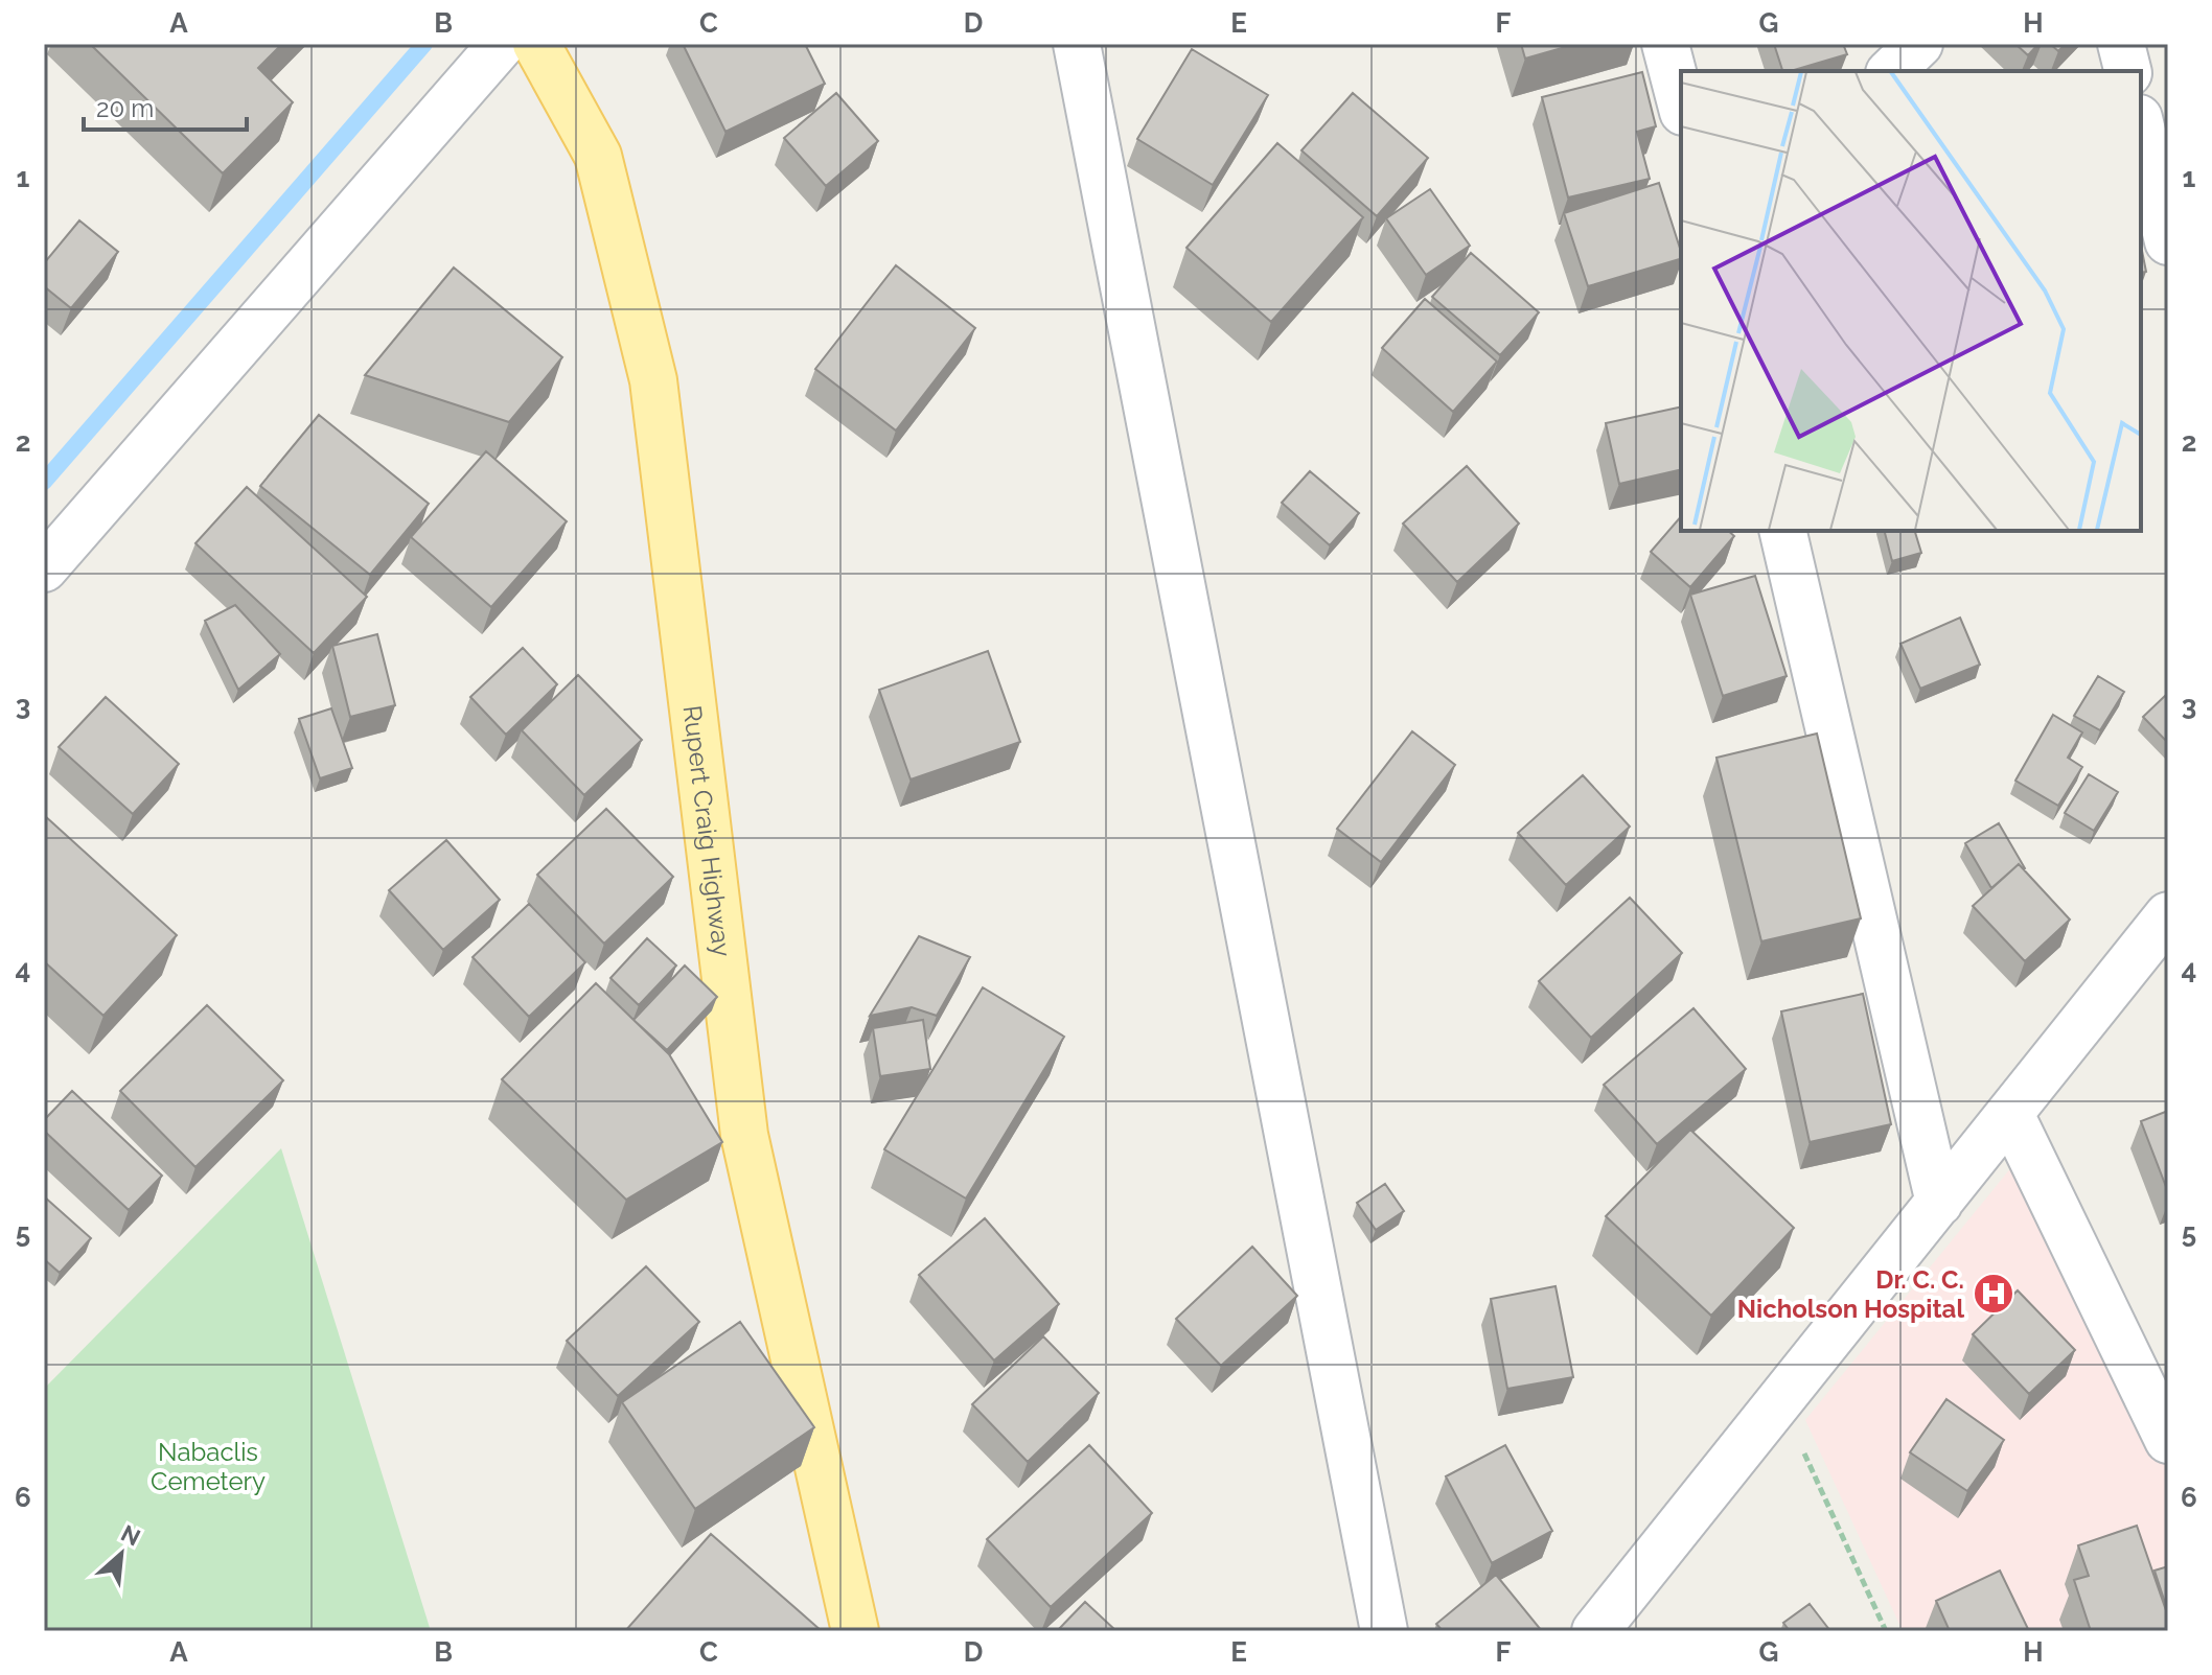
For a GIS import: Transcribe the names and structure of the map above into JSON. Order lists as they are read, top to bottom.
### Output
{
  "streets": {
    "main road": ["Rupert Craig Highway"]
  },
  "parks": ["Nabaclis Cemetery"],
  "places": {
    "hospital": ["Dr. C. C. Nicholson Hospital"]
  },
  "scale_bar": "20 m",
  "north": "top right",
  "grid": {
    "columns": [
      "A",
      "B",
      "C",
      "D",
      "E",
      "F",
      "G",
      "H"
    ],
    "rows": [
      "1",
      "2",
      "3",
      "4",
      "5",
      "6"
    ]
  }
}
